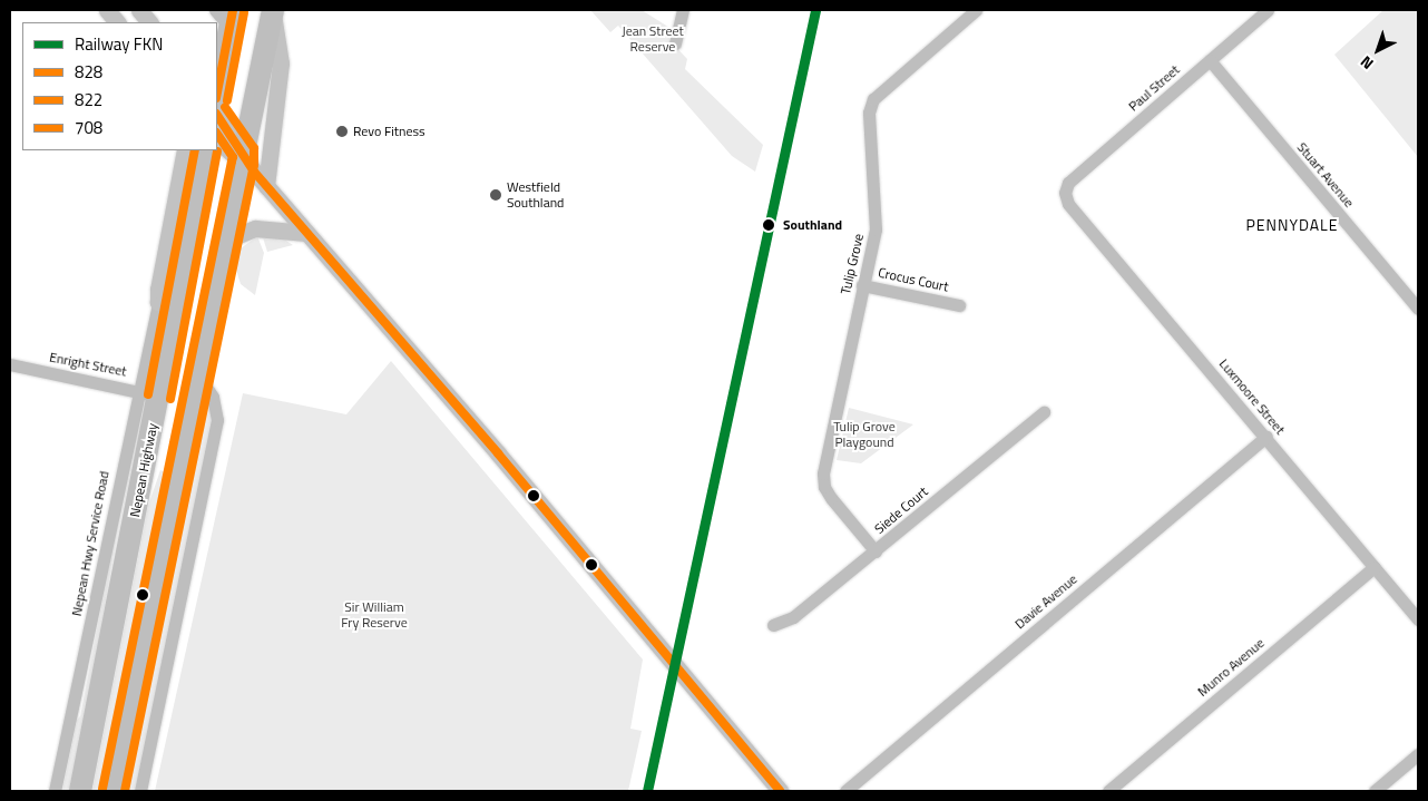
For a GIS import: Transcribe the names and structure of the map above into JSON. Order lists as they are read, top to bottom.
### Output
{
  "streets": {
    "highway": ["Nepean Highway"],
    "street": [
      "Paul Street",
      "Stuart Avenue",
      "Tulip Grove",
      "Crocus Court",
      "Enright Street",
      "Luxmoore Street",
      "Siede Court",
      "Nepean Hwy Service Road",
      "Davie Avenue",
      "Munro Avenue"
    ]
  },
  "crossings": [
    ["Paul Street", "Stuart Avenue"],
    ["Paul Street", "Luxmoore Street"],
    ["Tulip Grove", "Crocus Court"],
    ["Tulip Grove", "Siede Court"],
    ["Enright Street", "Nepean Highway"],
    ["Enright Street", "Nepean Hwy Service Road"],
    ["Luxmoore Street", "Davie Avenue"],
    ["Luxmoore Street", "Munro Avenue"],
    ["Nepean Highway", "Nepean Hwy Service Road"]
  ],
  "districts": ["PENNYDALE"],
  "parks": ["Jean Street Reserve", "Tulip Grove Playgound", "Sir William Fry Reserve"],
  "places": ["Revo Fitness", "Westfield Southland", "Southland"],
  "lines": [
    "rail line FKN",
    "transit line 828",
    "transit line 822",
    "transit line 708"
  ],
  "legend": [
    "Railway FKN",
    "828",
    "822",
    "708"
  ],
  "north": "bottom left"
}
